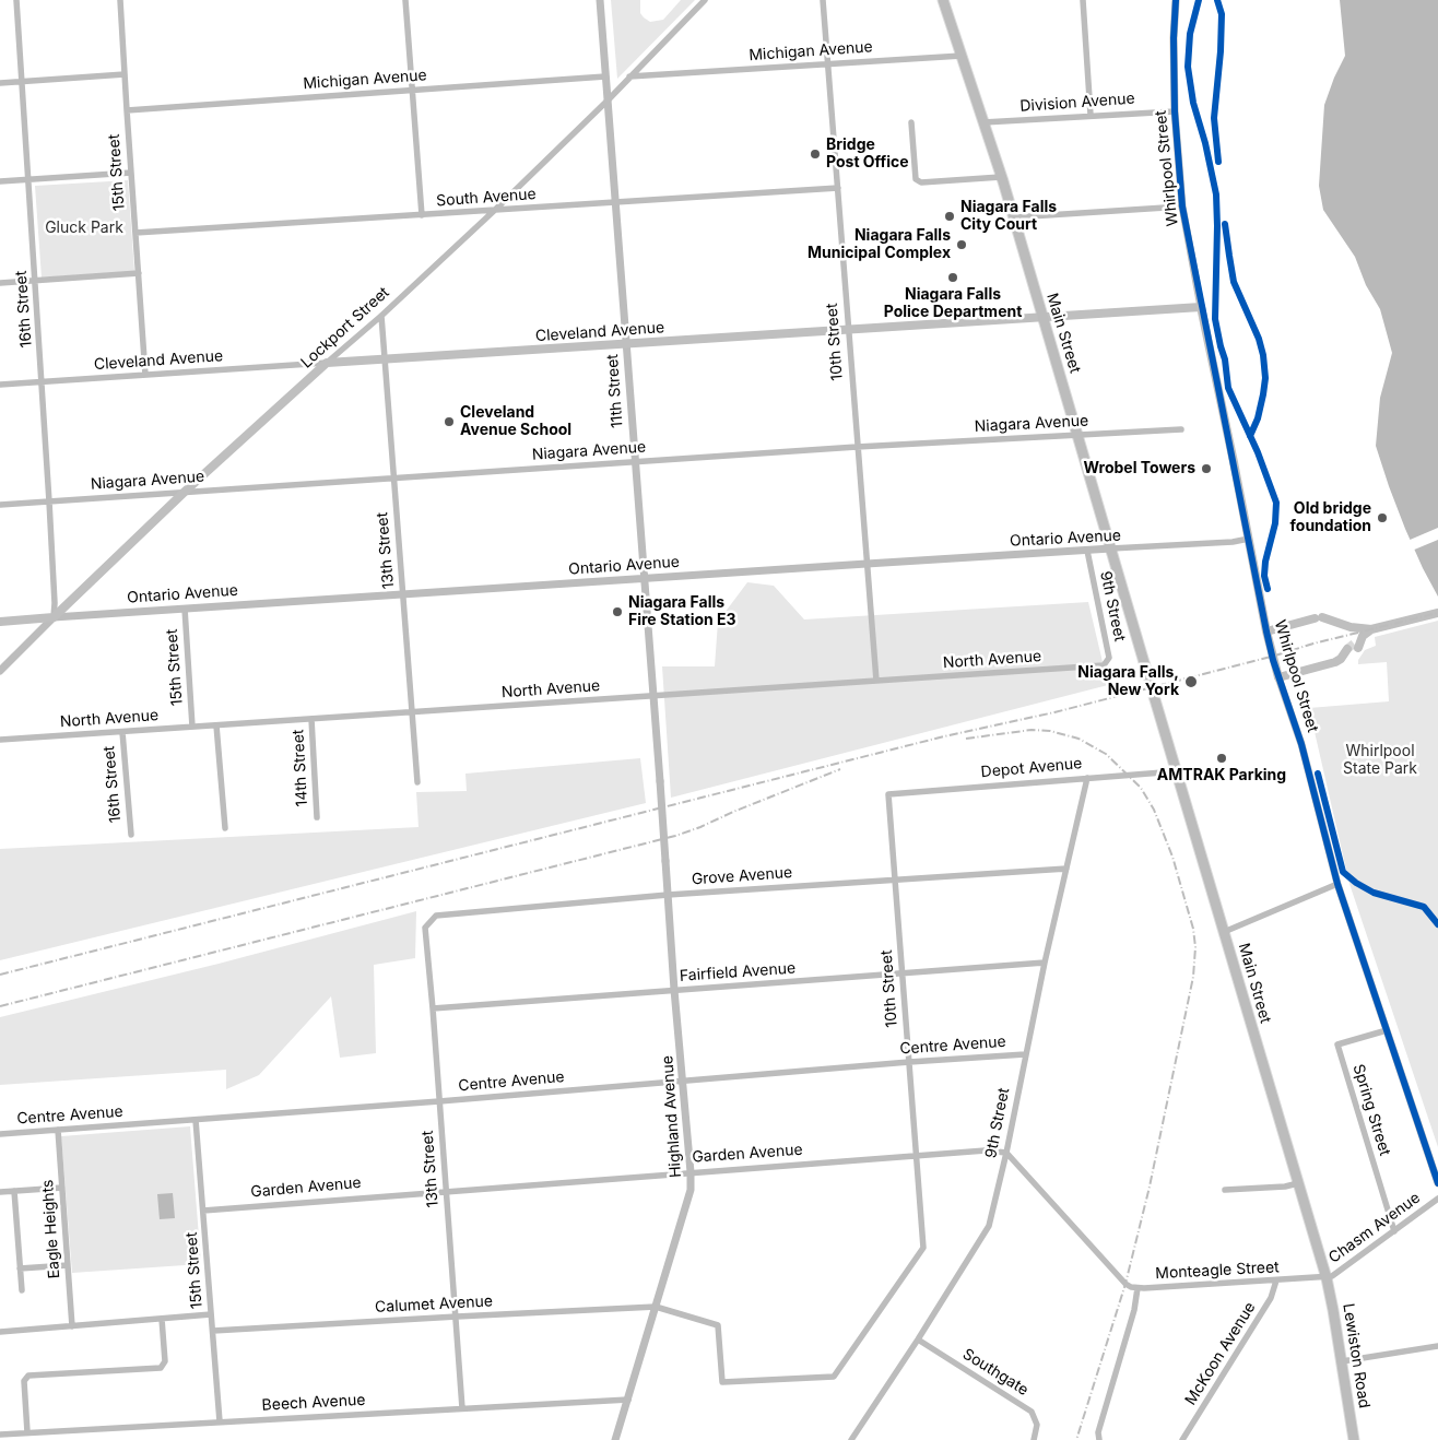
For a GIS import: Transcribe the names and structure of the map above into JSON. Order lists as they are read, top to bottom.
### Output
{
  "streets": {
    "main road": [
      "Whirlpool Street",
      "Lockport Street",
      "Cleveland Avenue",
      "Main Street",
      "Ontario Avenue",
      "Lewiston Road"
    ],
    "street": [
      "Michigan Avenue",
      "Division Avenue",
      "15th Street",
      "South Avenue",
      "16th Street",
      "10th Street",
      "11th Street",
      "Niagara Avenue",
      "13th Street",
      "9th Street",
      "North Avenue",
      "14th Street",
      "Depot Avenue",
      "Grove Avenue",
      "Fairfield Avenue",
      "Centre Avenue",
      "Spring Street",
      "Highland Avenue",
      "Garden Avenue",
      "Chasm Avenue",
      "Eagle Heights",
      "Monteagle Street",
      "Calumet Avenue",
      "McKoon Avenue",
      "Southgate",
      "Beech Avenue"
    ]
  },
  "crossings": [
    ["Michigan Avenue", "15th Street"],
    ["Michigan Avenue", "Lockport Street"],
    ["Michigan Avenue", "Main Street"],
    ["Michigan Avenue", "10th Street"],
    ["Michigan Avenue", "11th Street"],
    ["Division Avenue", "Whirlpool Street"],
    ["Division Avenue", "Main Street"],
    ["Whirlpool Street", "Cleveland Avenue"],
    ["Whirlpool Street", "Ontario Avenue"],
    ["Whirlpool Street", "Spring Street"],
    ["15th Street", "South Avenue"],
    ["15th Street", "Cleveland Avenue"],
    ["15th Street", "Ontario Avenue"],
    ["15th Street", "North Avenue"],
    ["15th Street", "Centre Avenue"],
    ["15th Street", "Garden Avenue"],
    ["15th Street", "Calumet Avenue"],
    ["15th Street", "Beech Avenue"],
    ["South Avenue", "Lockport Street"],
    ["South Avenue", "10th Street"],
    ["South Avenue", "11th Street"],
    ["16th Street", "Lockport Street"],
    ["16th Street", "Cleveland Avenue"],
    ["16th Street", "Niagara Avenue"],
    ["16th Street", "Ontario Avenue"],
    ["16th Street", "North Avenue"],
    ["Lockport Street", "Cleveland Avenue"],
    ["Lockport Street", "11th Street"],
    ["Lockport Street", "Niagara Avenue"],
    ["Lockport Street", "Ontario Avenue"],
    ["Lockport Street", "13th Street"],
    ["Cleveland Avenue", "Main Street"],
    ["Cleveland Avenue", "10th Street"],
    ["Cleveland Avenue", "11th Street"],
    ["Cleveland Avenue", "13th Street"],
    ["Main Street", "Niagara Avenue"],
    ["Main Street", "Ontario Avenue"],
    ["Main Street", "Depot Avenue"],
    ["Main Street", "Chasm Avenue"],
    ["Main Street", "Monteagle Street"],
    ["Main Street", "Lewiston Road"],
    ["10th Street", "Niagara Avenue"],
    ["10th Street", "Ontario Avenue"],
    ["10th Street", "North Avenue"],
    ["10th Street", "Depot Avenue"],
    ["10th Street", "Grove Avenue"],
    ["10th Street", "Fairfield Avenue"],
    ["10th Street", "Centre Avenue"],
    ["10th Street", "Garden Avenue"],
    ["10th Street", "Calumet Avenue"],
    ["11th Street", "Niagara Avenue"],
    ["11th Street", "Ontario Avenue"],
    ["11th Street", "North Avenue"],
    ["11th Street", "Highland Avenue"],
    ["Niagara Avenue", "13th Street"],
    ["Ontario Avenue", "13th Street"],
    ["Ontario Avenue", "9th Street"],
    ["13th Street", "North Avenue"],
    ["13th Street", "Grove Avenue"],
    ["13th Street", "Fairfield Avenue"],
    ["13th Street", "Centre Avenue"],
    ["13th Street", "Garden Avenue"],
    ["13th Street", "Calumet Avenue"],
    ["13th Street", "Beech Avenue"],
    ["9th Street", "North Avenue"],
    ["9th Street", "Depot Avenue"],
    ["9th Street", "Grove Avenue"],
    ["9th Street", "Fairfield Avenue"],
    ["9th Street", "Centre Avenue"],
    ["9th Street", "Garden Avenue"],
    ["9th Street", "Southgate"],
    ["North Avenue", "14th Street"],
    ["Grove Avenue", "Highland Avenue"],
    ["Fairfield Avenue", "Highland Avenue"],
    ["Centre Avenue", "Highland Avenue"],
    ["Centre Avenue", "Eagle Heights"],
    ["Spring Street", "Chasm Avenue"],
    ["Highland Avenue", "Garden Avenue"],
    ["Highland Avenue", "Calumet Avenue"],
    ["Highland Avenue", "Beech Avenue"],
    ["Chasm Avenue", "Monteagle Street"],
    ["Chasm Avenue", "Lewiston Road"],
    ["Monteagle Street", "McKoon Avenue"],
    ["Monteagle Street", "Lewiston Road"]
  ],
  "parks": ["Gluck Park", "Whirlpool State Park"],
  "places": [
    "Bridge Post Office",
    "Niagara Falls City Court",
    "Niagara Falls Municipal Complex",
    "Niagara Falls Police Department",
    "Cleveland Avenue School",
    "Wrobel Towers",
    "Old bridge foundation",
    "Niagara Falls Fire Station E3",
    "Niagara Falls, New York",
    "AMTRAK Parking"
  ]
}
